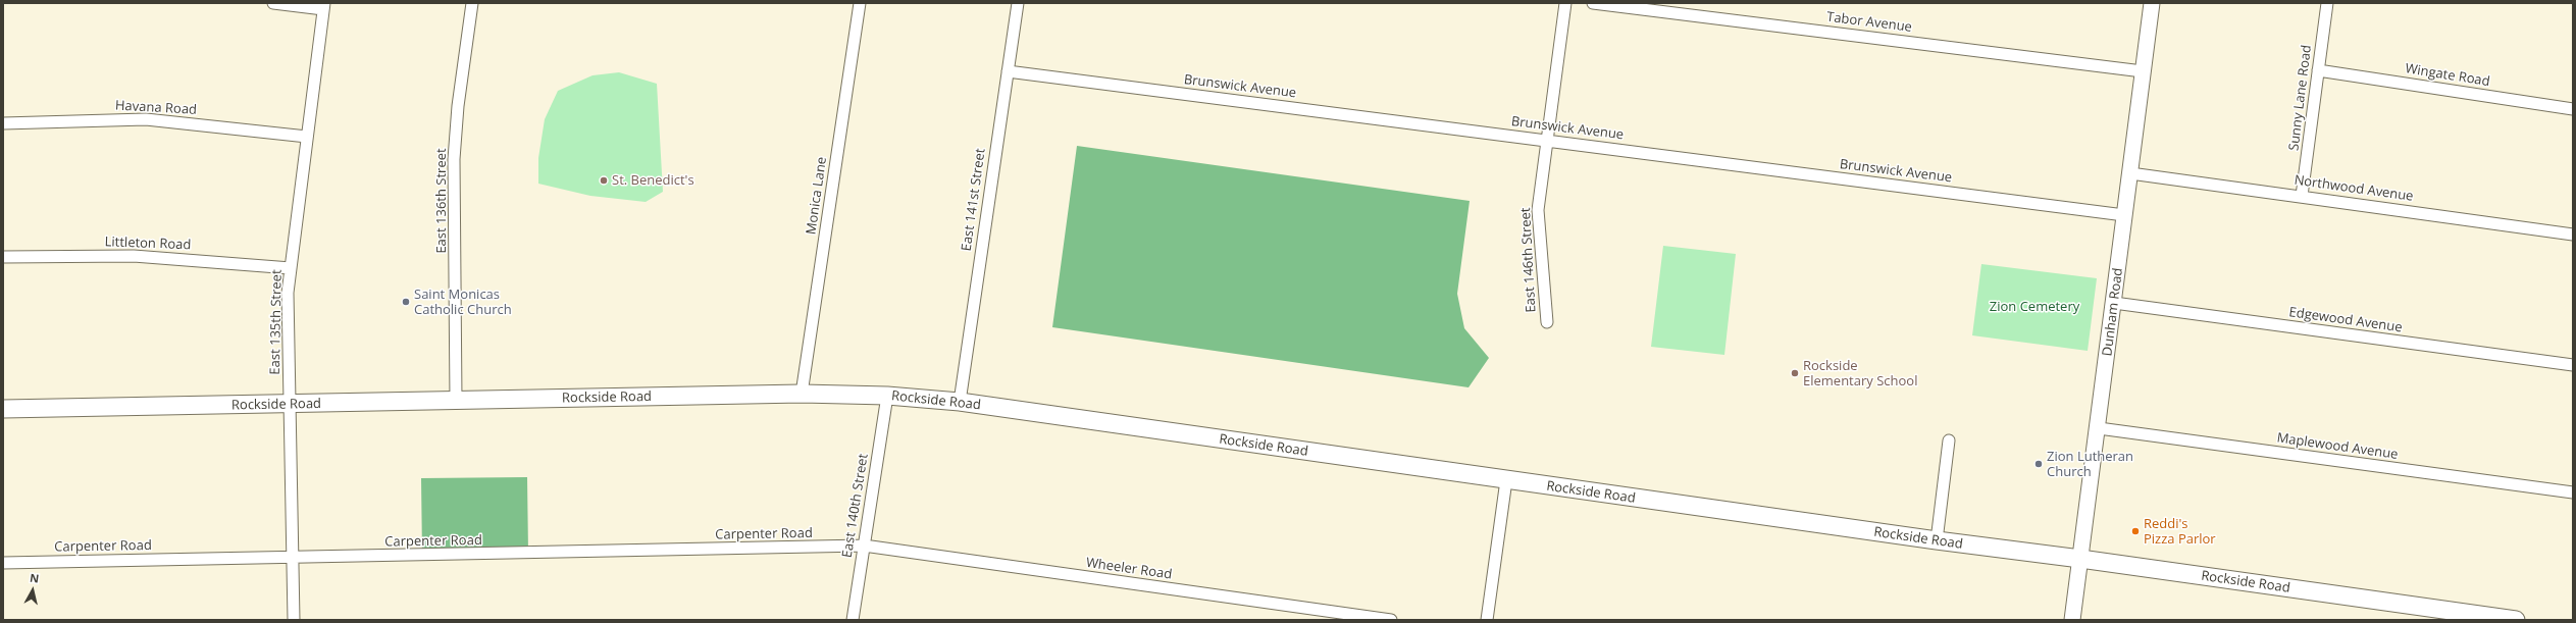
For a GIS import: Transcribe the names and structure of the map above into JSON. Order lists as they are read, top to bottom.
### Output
{
  "streets": {
    "main road": ["Rockside Road"],
    "street": [
      "Tabor Avenue",
      "Wingate Road",
      "Brunswick Avenue",
      "Sunny Lane Road",
      "Havana Road",
      "Northwood Avenue",
      "Monica Lane",
      "East 141st Street",
      "East 136th Street",
      "Littleton Road",
      "East 146th Street",
      "Dunham Road",
      "Edgewood Avenue",
      "East 135th Street",
      "Maplewood Avenue",
      "East 140th Street",
      "Carpenter Road",
      "Wheeler Road"
    ]
  },
  "crossings": [
    ["Tabor Avenue", "Dunham Road"],
    ["Wingate Road", "Sunny Lane Road"],
    ["Brunswick Avenue", "East 141st Street"],
    ["Brunswick Avenue", "East 146th Street"],
    ["Brunswick Avenue", "Dunham Road"],
    ["Sunny Lane Road", "Northwood Avenue"],
    ["Havana Road", "East 135th Street"],
    ["Northwood Avenue", "Dunham Road"],
    ["Monica Lane", "Rockside Road"],
    ["East 141st Street", "Rockside Road"],
    ["East 136th Street", "Rockside Road"],
    ["Littleton Road", "East 135th Street"],
    ["Dunham Road", "Edgewood Avenue"],
    ["Dunham Road", "Rockside Road"],
    ["Dunham Road", "Maplewood Avenue"],
    ["East 135th Street", "Rockside Road"],
    ["East 135th Street", "Carpenter Road"],
    ["Rockside Road", "East 140th Street"],
    ["East 140th Street", "Carpenter Road"],
    ["East 140th Street", "Wheeler Road"],
    ["Carpenter Road", "Wheeler Road"]
  ],
  "parks": ["Zion Cemetery"],
  "places": [
    "St. Benedict's",
    "Saint Monicas Catholic Church",
    "Rockside Elementary School",
    "Zion Lutheran Church",
    "Reddi's Pizza Parlor"
  ],
  "north": "top"
}
